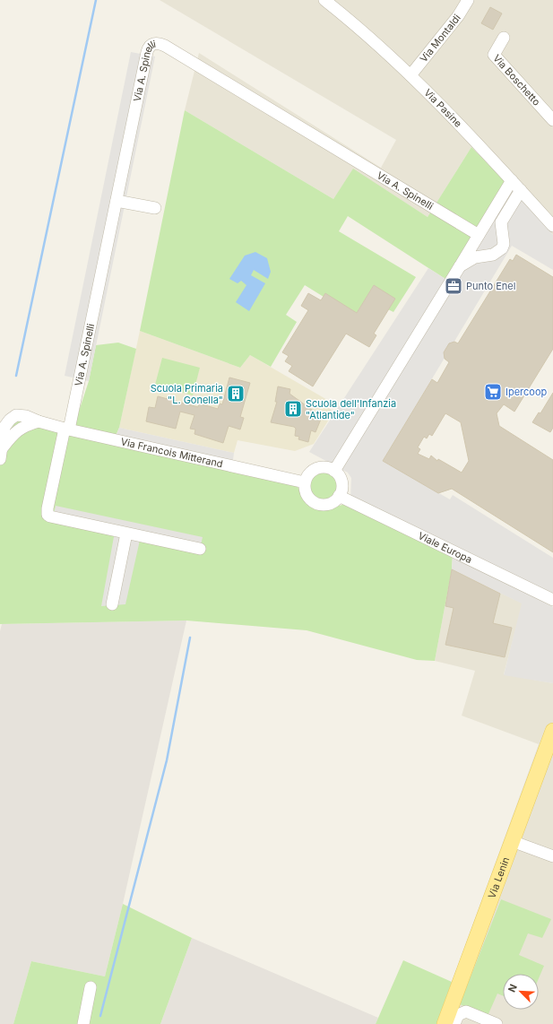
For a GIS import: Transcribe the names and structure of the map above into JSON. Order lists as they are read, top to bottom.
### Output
{
  "streets": {
    "main road": ["Via Lenin"],
    "street": [
      "Via Montaldi",
      "Via A. Spinelli",
      "Via Boschetto",
      "Via Pasine",
      "Via Francois Mitterand",
      "Viale Europa"
    ]
  },
  "crossings": [
    ["Via Montaldi", "Via Pasine"],
    ["Via A. Spinelli", "Via Francois Mitterand"],
    ["Via Francois Mitterand", "Viale Europa"]
  ],
  "places": {
    "office": ["Punto Enel"],
    "supermarket": ["Ipercoop"],
    "building": ["Scuola Primaria \"L. Gonella\"", "Scuola dell'Infanzia \"Atlantide\""]
  },
  "north": "top left"
}
